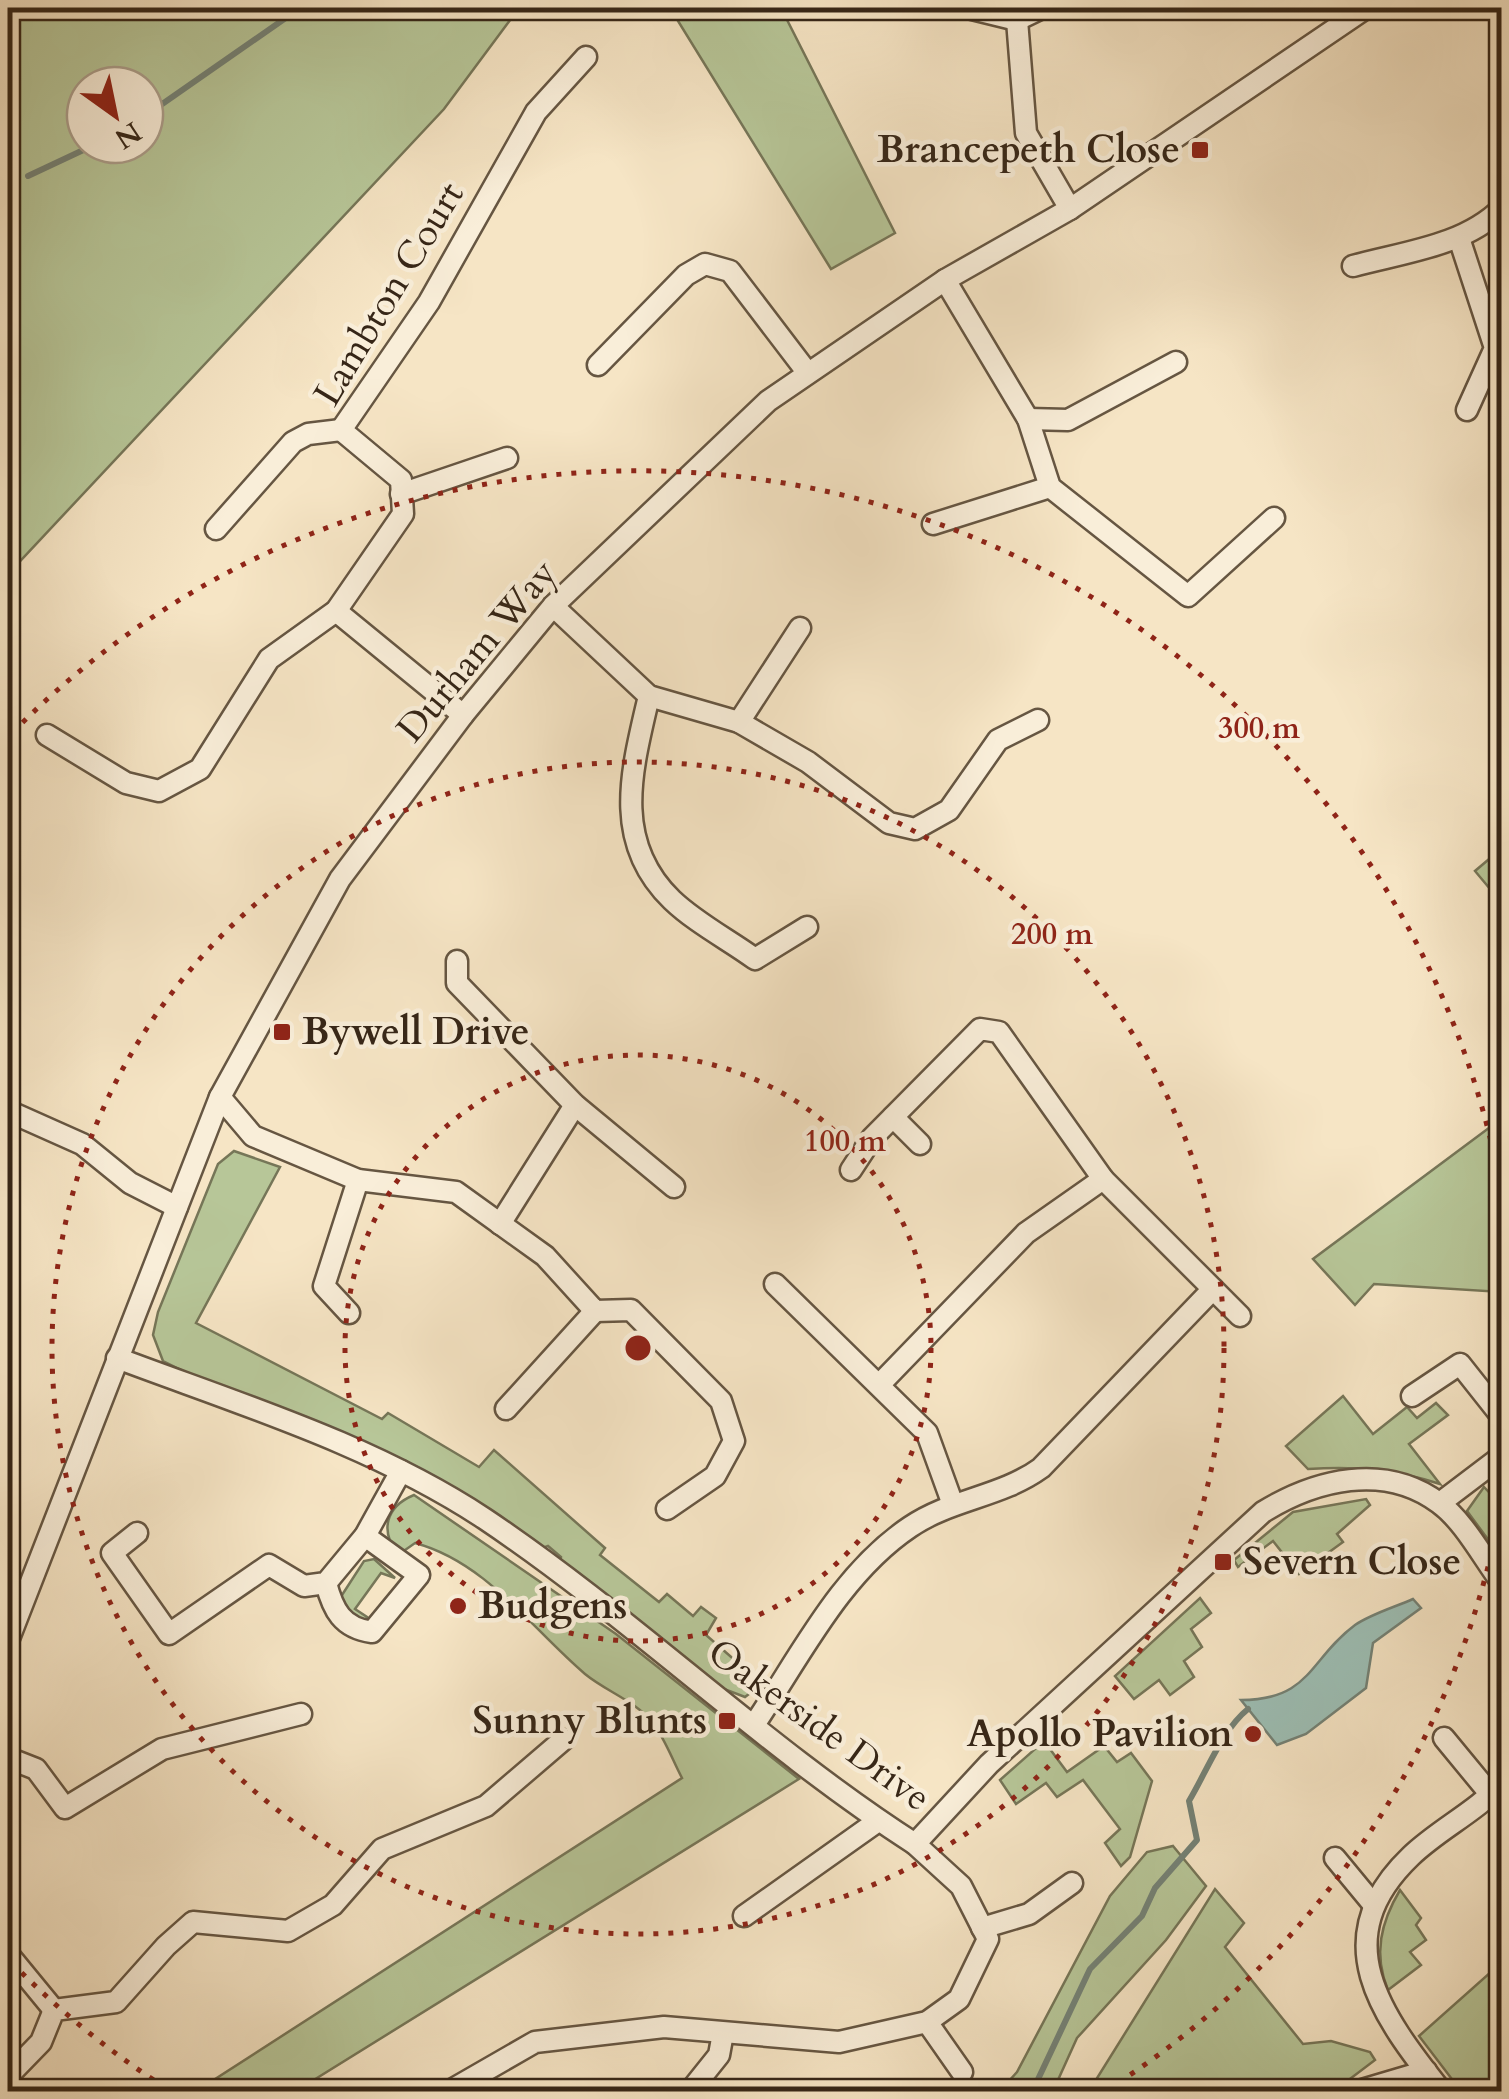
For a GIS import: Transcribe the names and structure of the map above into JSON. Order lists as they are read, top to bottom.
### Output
{
  "streets": {
    "street": ["Lambton Court", "Durham Way", "Oakerside Drive"]
  },
  "crossings": [
    ["Durham Way", "Oakerside Drive"]
  ],
  "places": {
    "transit": [
      "Brancepeth Close",
      "Bywell Drive",
      "Severn Close",
      "Sunny Blunts"
    ],
    "other": ["Budgens", "Apollo Pavilion"]
  },
  "north": "bottom right",
  "rings": ["300 m", "200 m", "100 m"]
}
